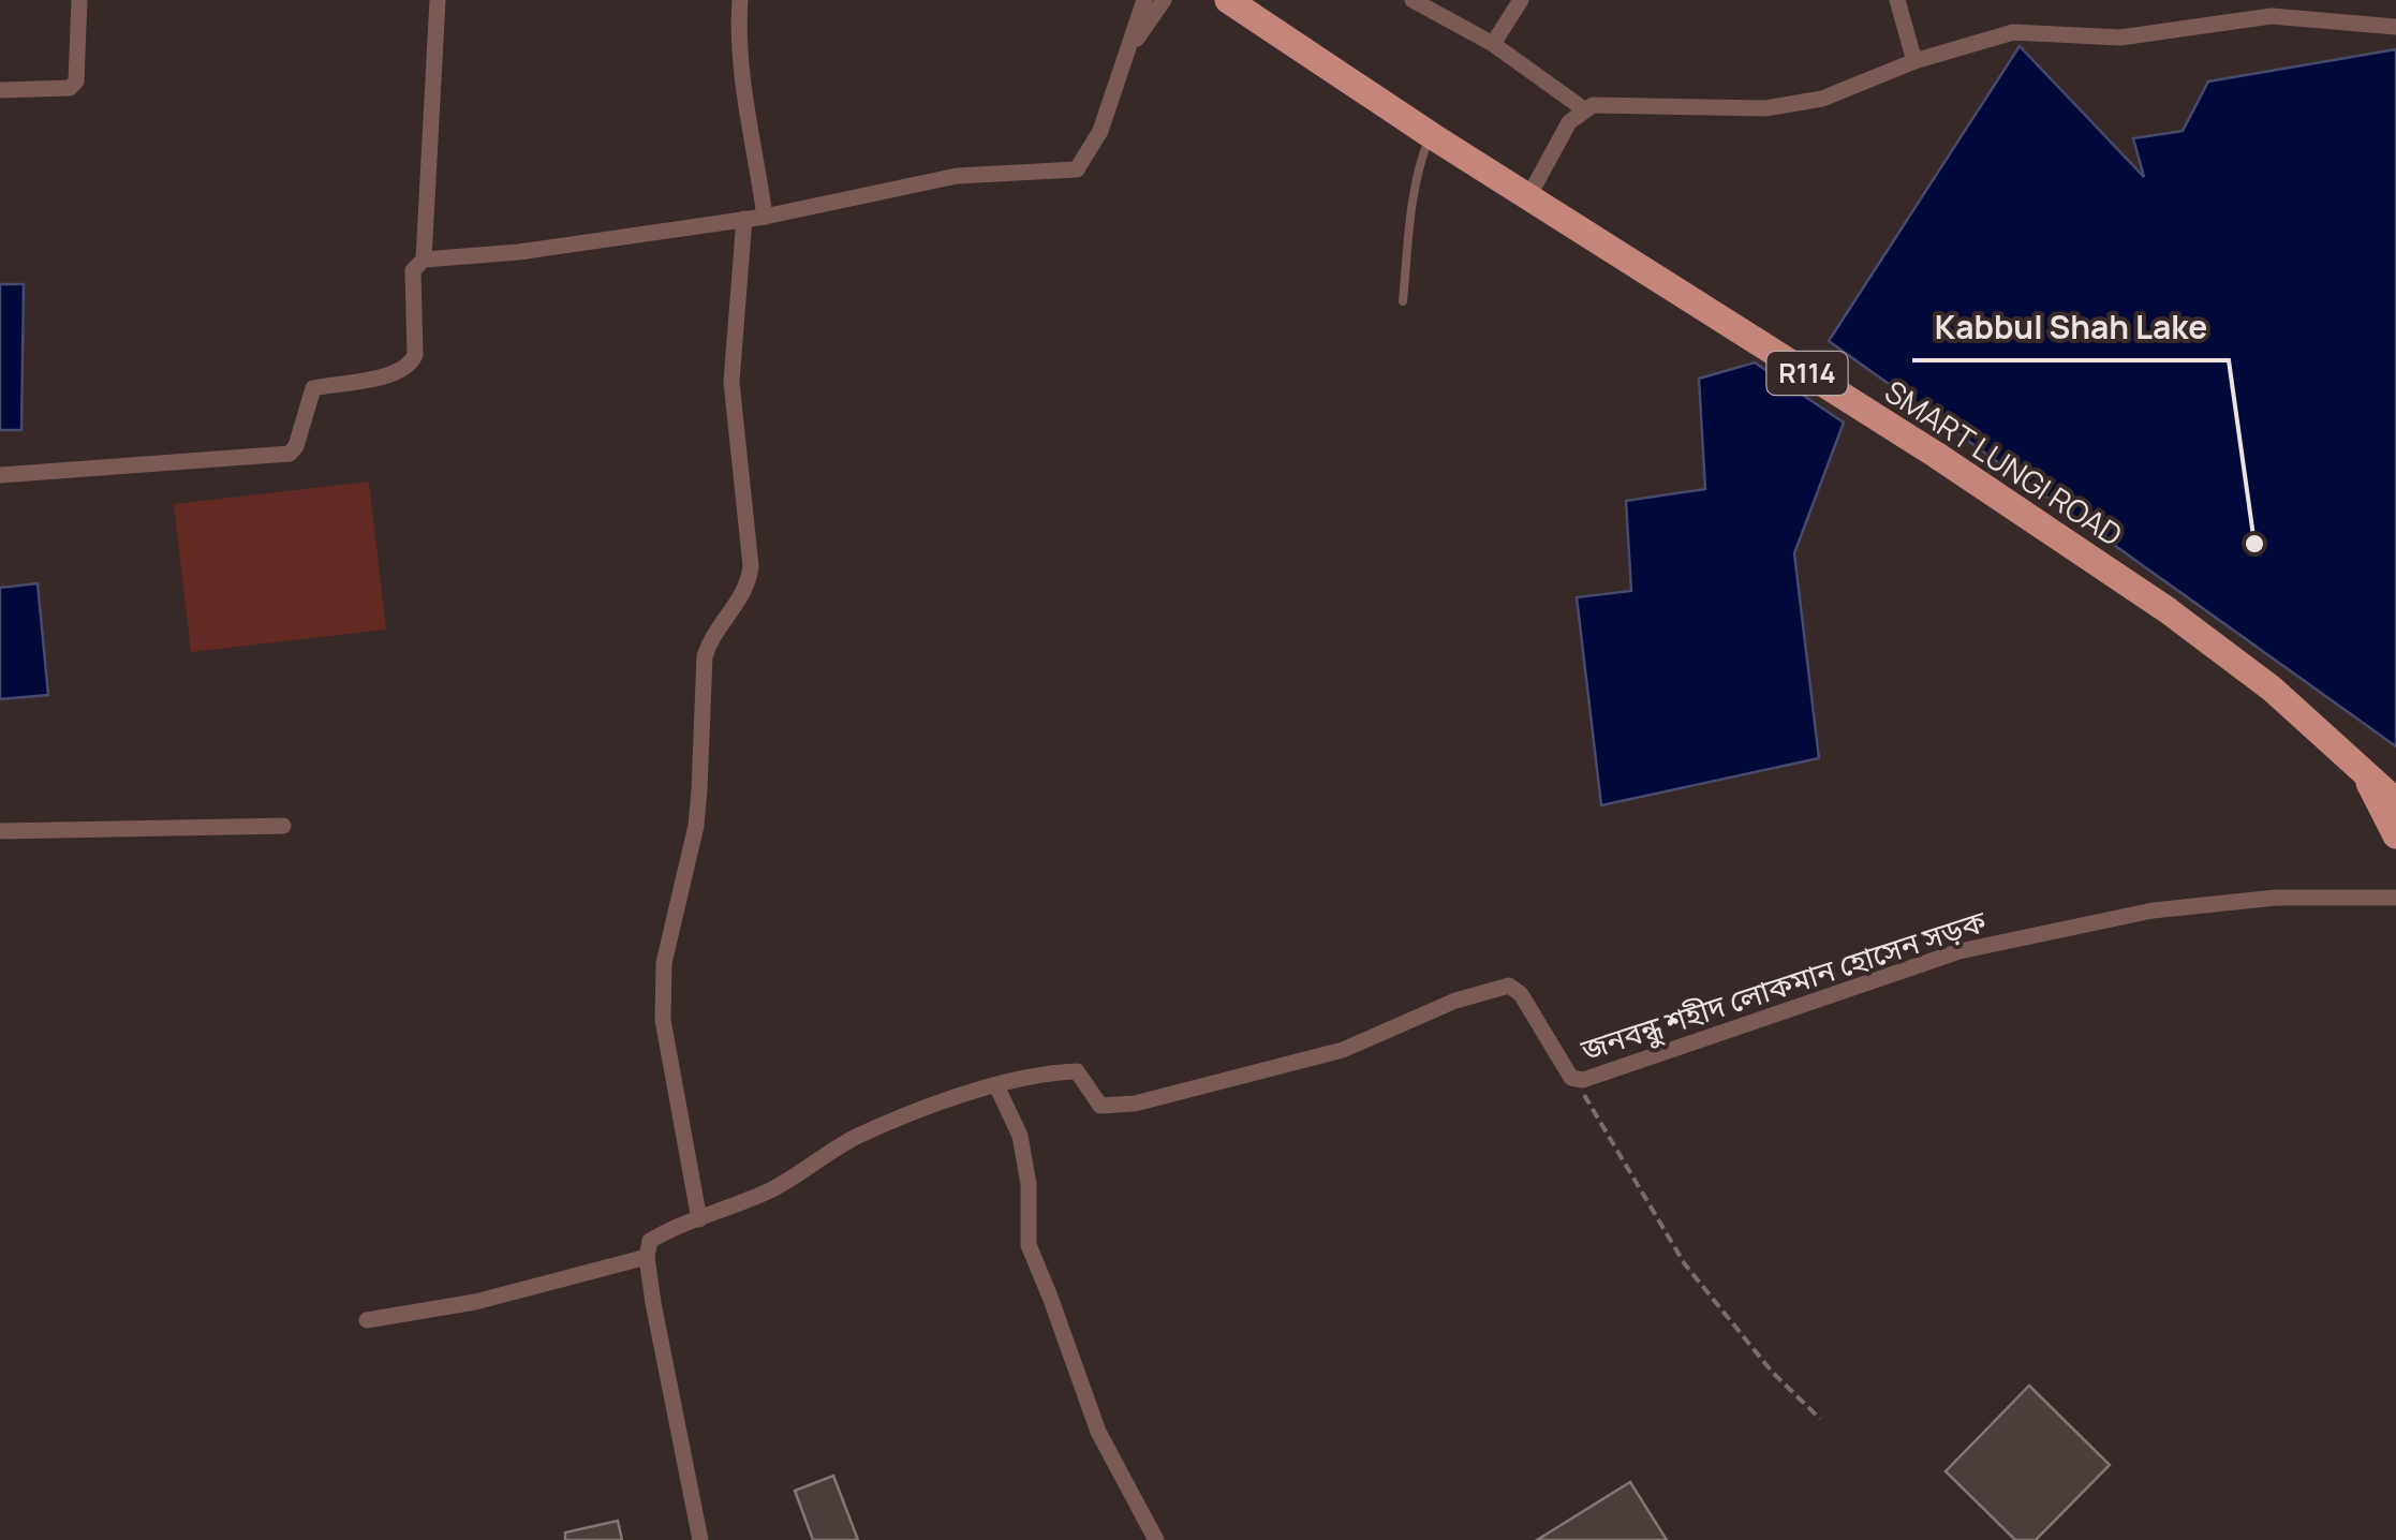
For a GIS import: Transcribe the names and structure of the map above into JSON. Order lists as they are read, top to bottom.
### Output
{
  "streets": {
    "main road": ["R114", "SMART LUNGI ROAD"],
    "street": ["জনবন্ধু শহীদ লোকমান হোসেন সড়ক"]
  },
  "crossings": [
    ["R114", "SMART LUNGI ROAD"]
  ],
  "places": ["Kabbul Shah Lake"]
}
